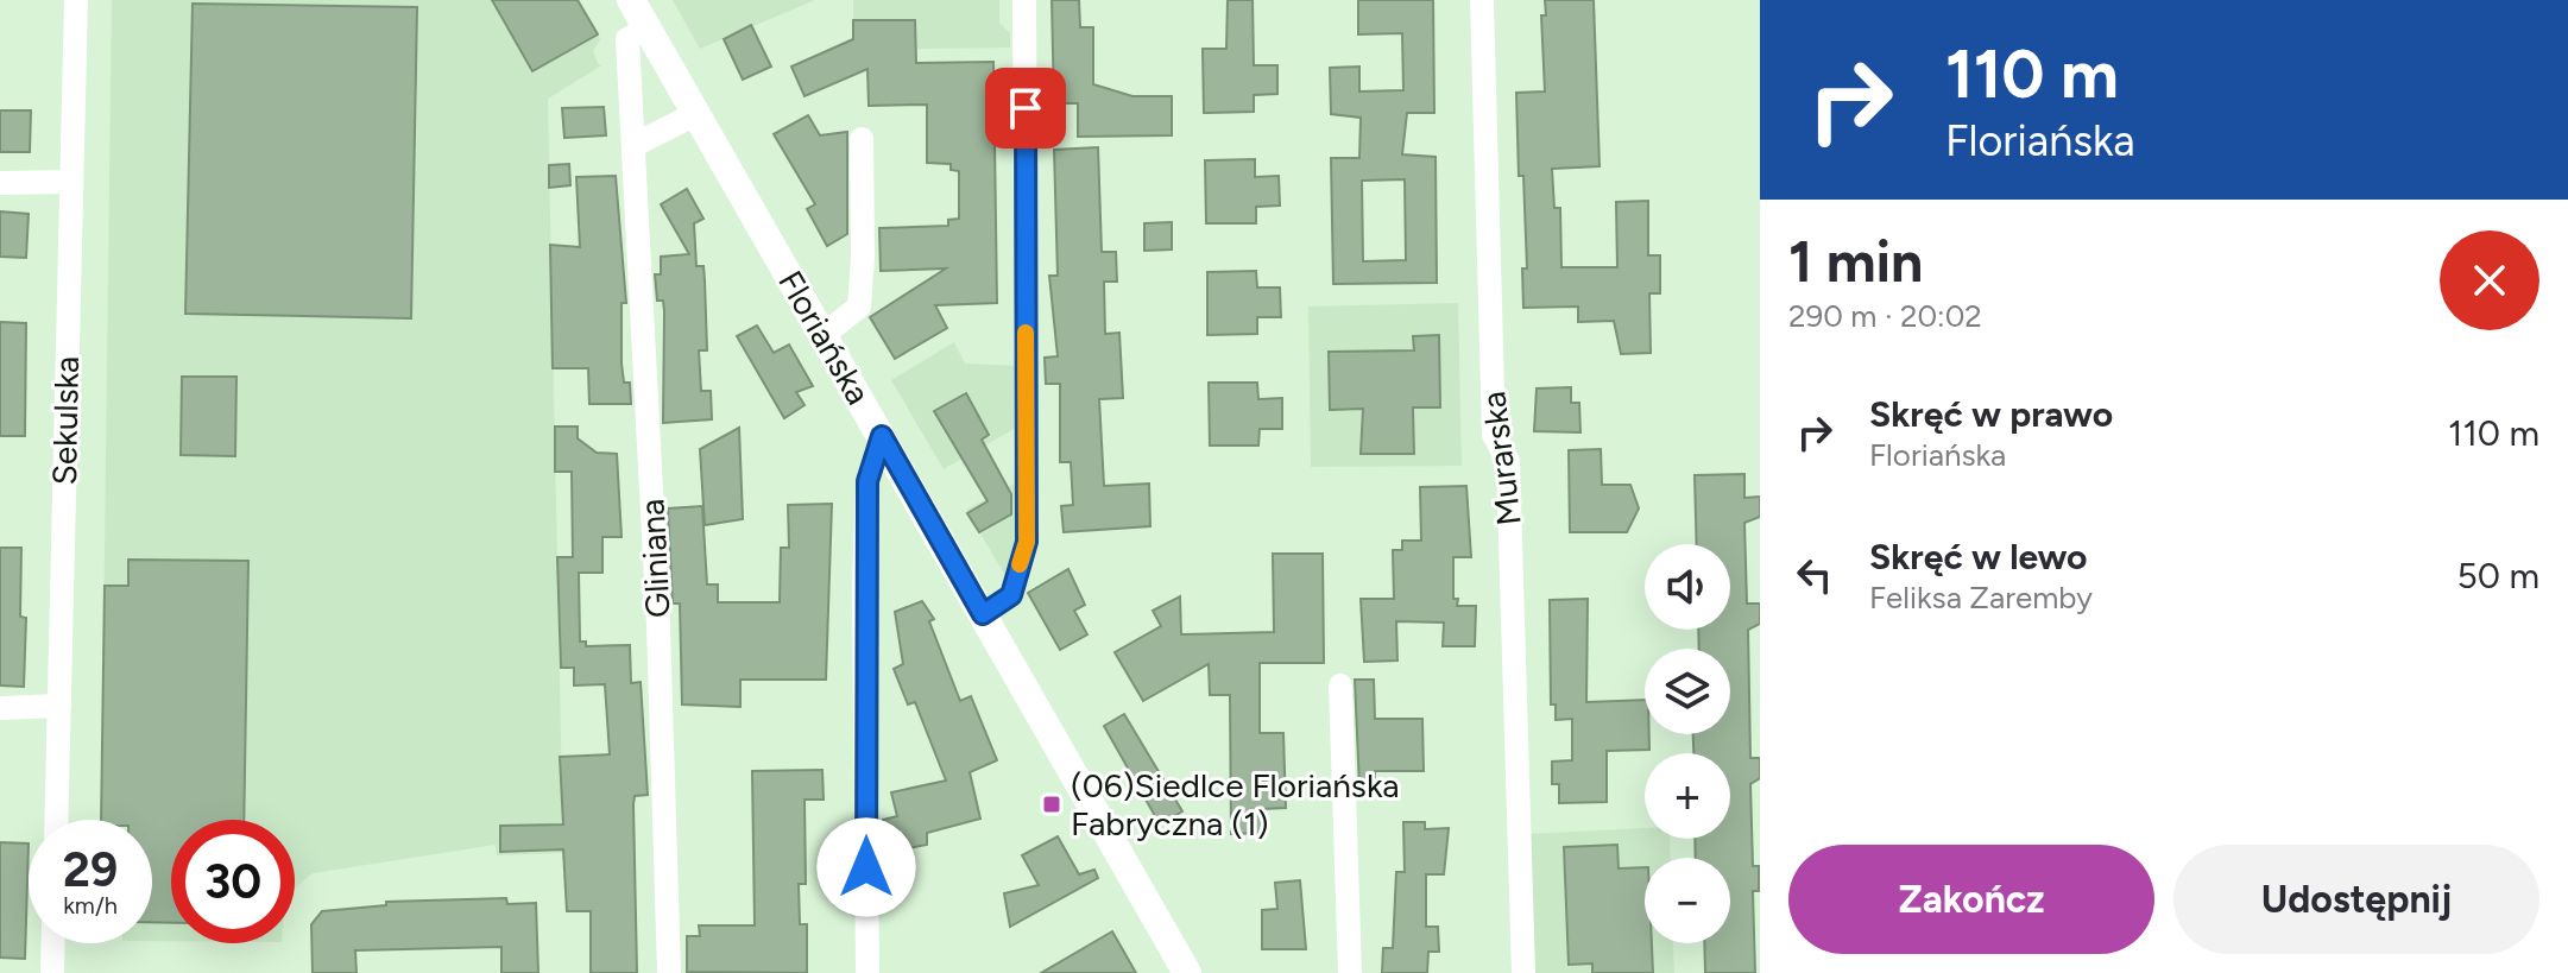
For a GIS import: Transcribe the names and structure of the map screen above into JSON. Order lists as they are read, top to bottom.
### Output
{
  "streets": {
    "street": [
      "Floriańska",
      "Sekulska",
      "Murarska",
      "Gliniana"
    ]
  },
  "crossings": [
    ["Floriańska", "Gliniana"]
  ],
  "places": {
    "transit": ["(06)Siedlce Floriańska Fabryczna (1)"]
  },
  "page": {
    "turn": ["110 m", "Floriańska"],
    "heading": ["1 min", "290 m · 20:02"],
    "list": [
      {
        "name": "Skręć w prawo",
        "note": "Floriańska",
        "value": "110 m"
      },
      {
        "name": "Skręć w lewo",
        "note": "Feliksa Zaremby",
        "value": "50 m"
      }
    ],
    "map_buttons": ["+", "−"],
    "speed": "29 km/h",
    "limit": "30",
    "buttons": ["Zakończ", "Udostępnij"]
  }
}
